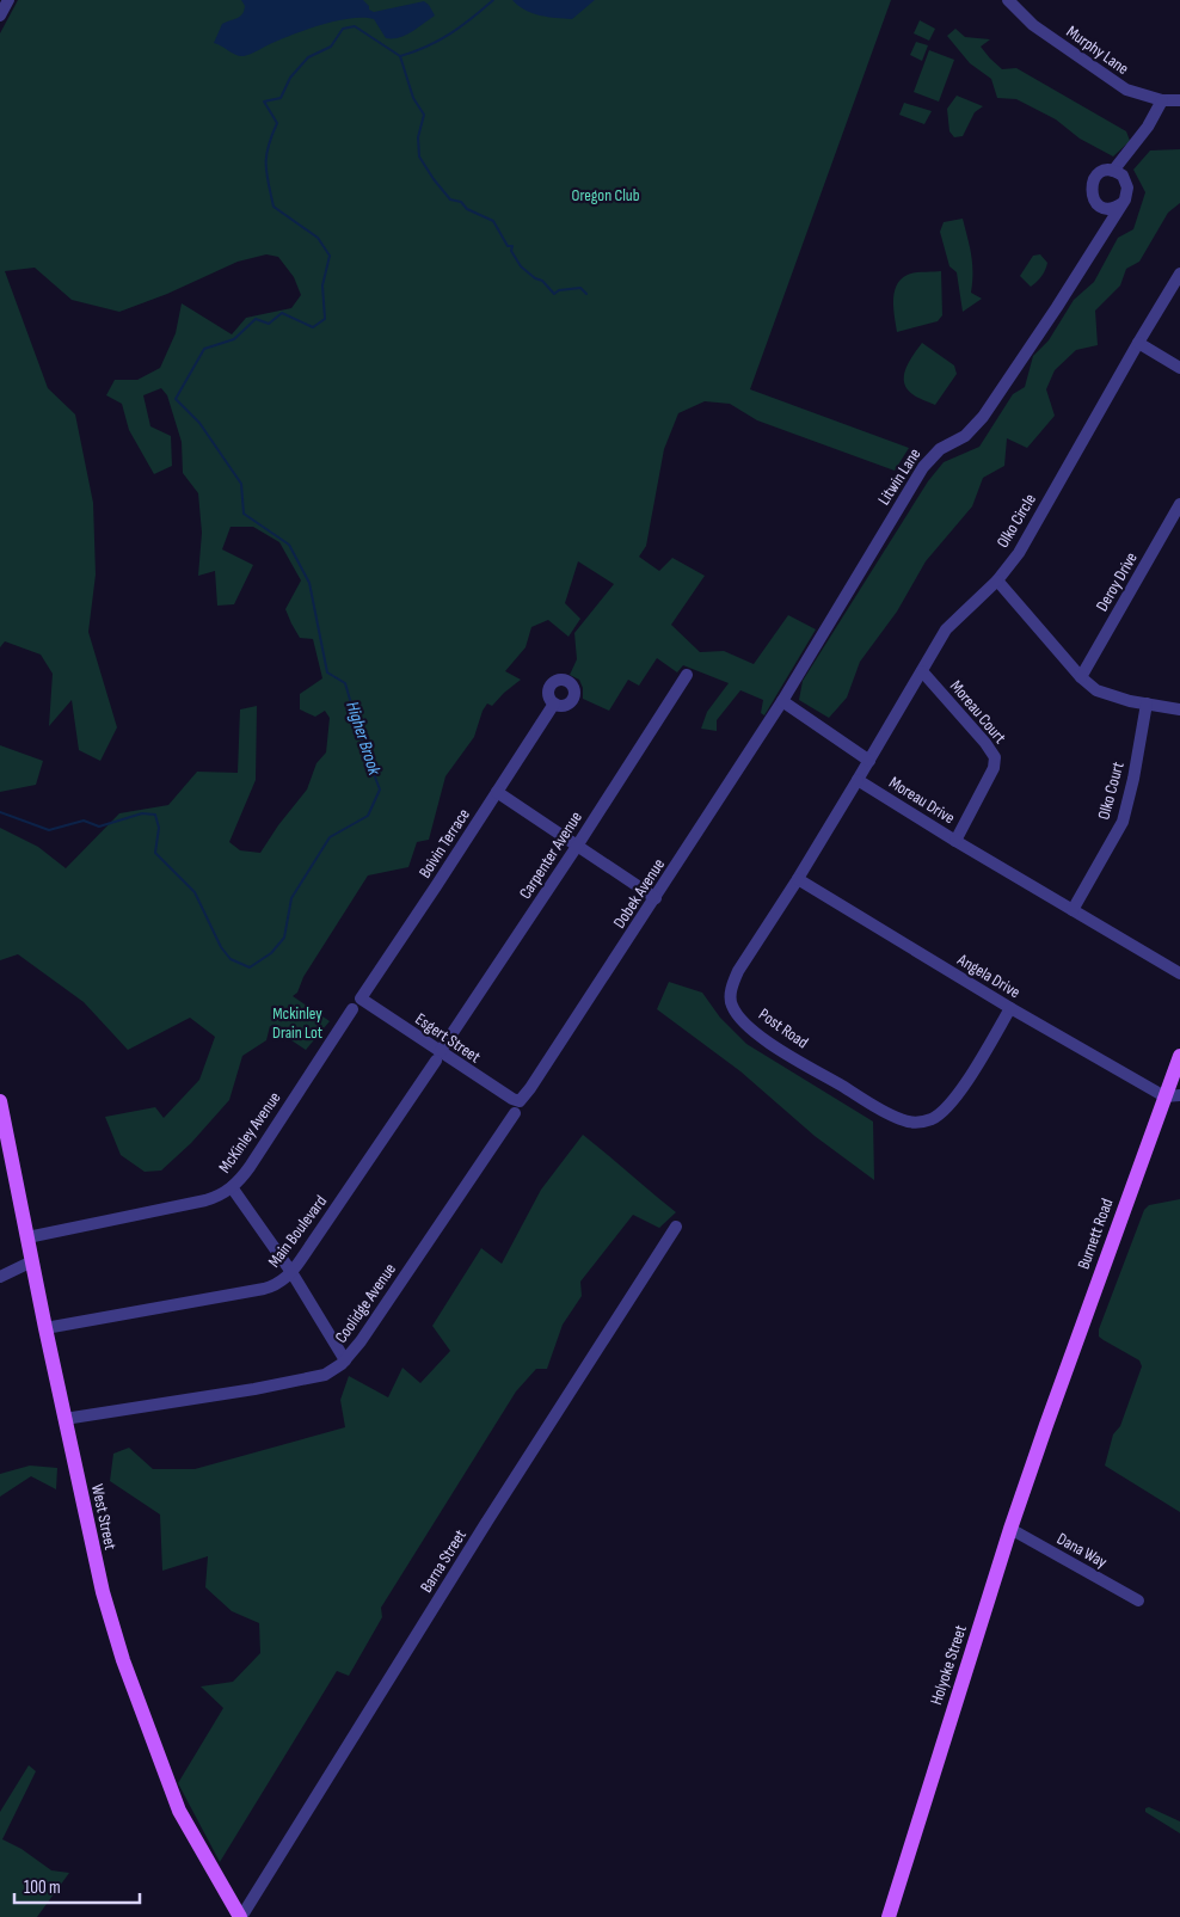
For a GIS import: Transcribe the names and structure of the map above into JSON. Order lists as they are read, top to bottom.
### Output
{
  "streets": {
    "main road": ["Burnett Road", "West Street", "Holyoke Street"],
    "street": [
      "Murphy Lane",
      "Litwin Lane",
      "Olko Circle",
      "Deroy Drive",
      "Moreau Court",
      "Olko Court",
      "Moreau Drive",
      "Boivin Terrace",
      "Carpenter Avenue",
      "Dobek Avenue",
      "Angela Drive",
      "Post Road",
      "Esgert Street",
      "McKinley Avenue",
      "Main Boulevard",
      "Coolidge Avenue",
      "Dana Way",
      "Barna Street"
    ]
  },
  "crossings": [
    ["Litwin Lane", "Dobek Avenue"],
    ["Moreau Court", "Moreau Drive"],
    ["Olko Court", "Moreau Drive"],
    ["Moreau Drive", "Post Road"],
    ["Boivin Terrace", "Esgert Street"],
    ["Carpenter Avenue", "Esgert Street"],
    ["Carpenter Avenue", "Main Boulevard"],
    ["Dobek Avenue", "Esgert Street"],
    ["Angela Drive", "Post Road"],
    ["Angela Drive", "Burnett Road"],
    ["Esgert Street", "Main Boulevard"],
    ["McKinley Avenue", "West Street"],
    ["Main Boulevard", "West Street"],
    ["Burnett Road", "Holyoke Street"],
    ["Coolidge Avenue", "West Street"],
    ["West Street", "Barna Street"],
    ["Dana Way", "Holyoke Street"]
  ],
  "water": ["Higher Brook"],
  "parks": ["Oregon Club", "Mckinley Drain Lot"],
  "scale_bar": "100 m"
}
